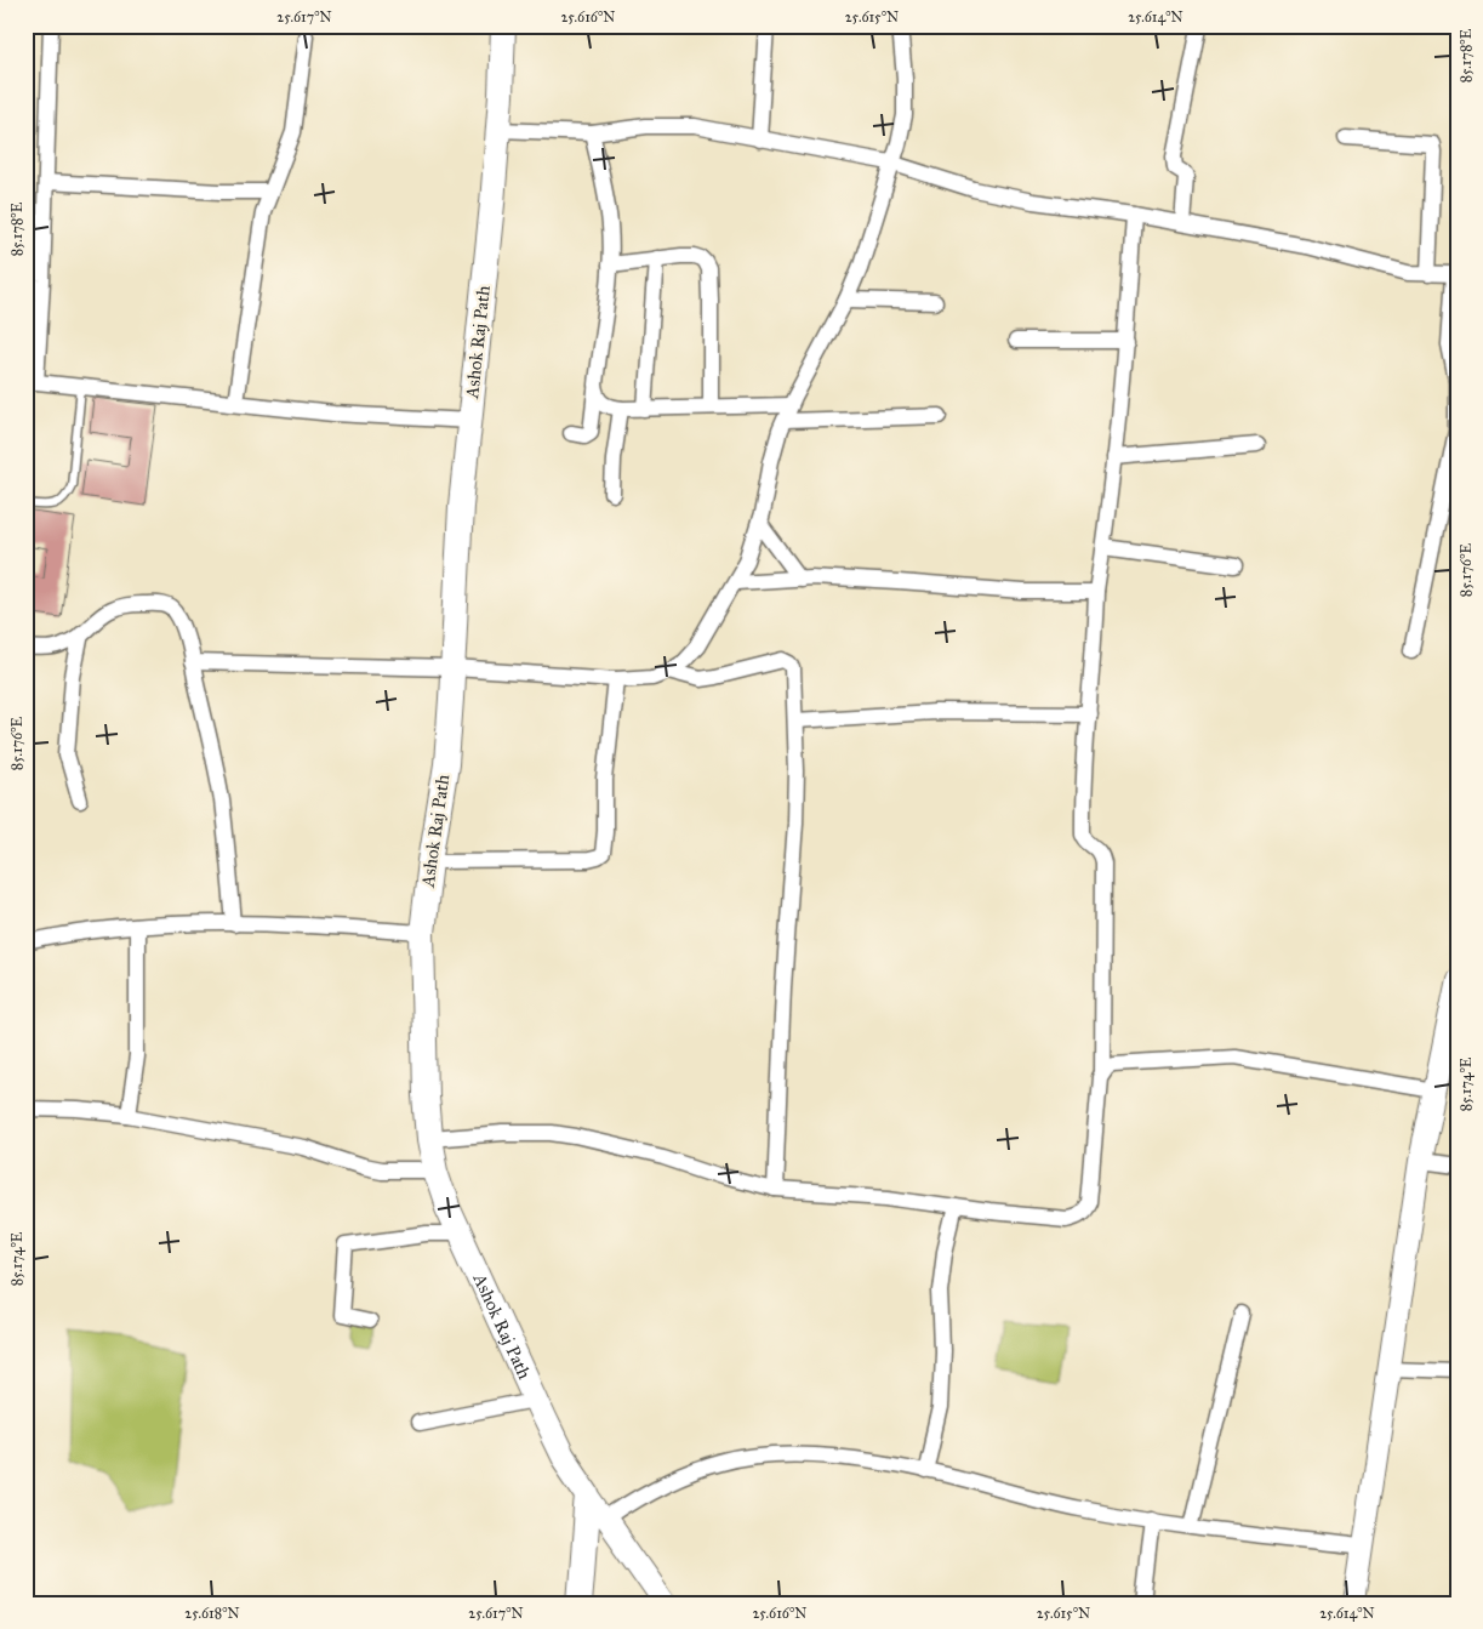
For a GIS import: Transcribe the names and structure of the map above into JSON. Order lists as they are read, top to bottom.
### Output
{
  "streets": {
    "main road": ["Ashok Raj Path"]
  },
  "coordinates": [
    "25.617°N",
    "25.616°N",
    "25.615°N",
    "25.614°N",
    "85.178°E",
    "85.176°E",
    "85.174°E",
    "25.618°N"
  ]
}
